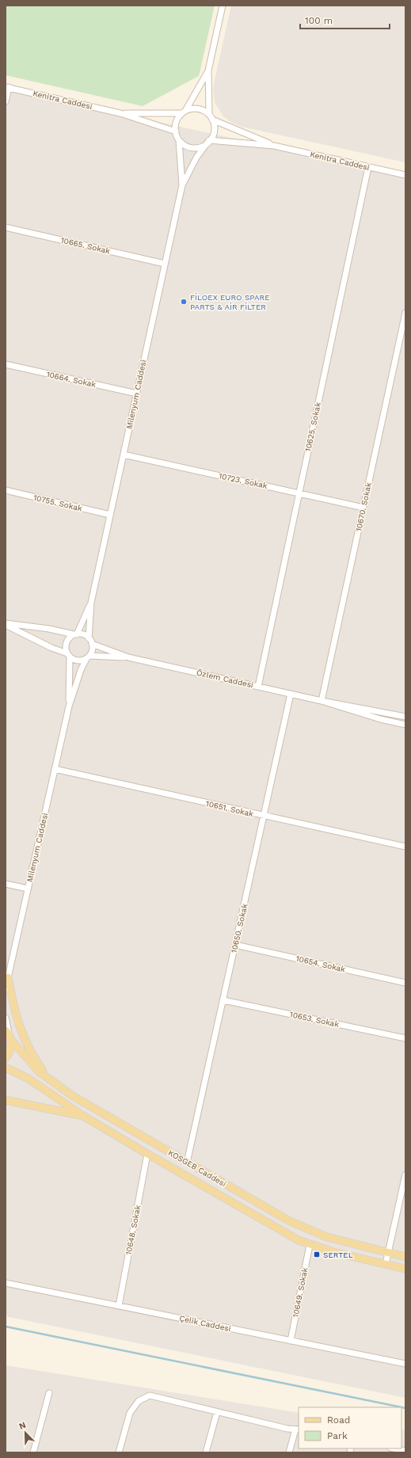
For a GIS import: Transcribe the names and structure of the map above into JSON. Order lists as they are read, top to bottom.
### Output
{
  "streets": {
    "main road": ["KOSGEB Caddesi"],
    "street": [
      "Kenitra Caddesi",
      "10665. Sokak",
      "10664. Sokak",
      "Milenyum Caddesi",
      "10625. Sokak",
      "10723. Sokak",
      "10755. Sokak",
      "10670. Sokak",
      "Özlem Caddesi",
      "10651. Sokak",
      "10650. Sokak",
      "10654. Sokak",
      "10653. Sokak",
      "10648. Sokak",
      "10649. Sokak",
      "Çelik Caddesi"
    ]
  },
  "crossings": [
    ["Kenitra Caddesi", "10625. Sokak"],
    ["10665. Sokak", "Milenyum Caddesi"],
    ["10664. Sokak", "Milenyum Caddesi"],
    ["Milenyum Caddesi", "10723. Sokak"],
    ["Milenyum Caddesi", "10755. Sokak"],
    ["Milenyum Caddesi", "10651. Sokak"],
    ["10625. Sokak", "10723. Sokak"],
    ["10625. Sokak", "Özlem Caddesi"],
    ["10723. Sokak", "10670. Sokak"],
    ["10670. Sokak", "Özlem Caddesi"],
    ["Özlem Caddesi", "10650. Sokak"],
    ["10651. Sokak", "10650. Sokak"],
    ["10650. Sokak", "10654. Sokak"],
    ["10650. Sokak", "10653. Sokak"],
    ["10650. Sokak", "KOSGEB Caddesi"],
    ["KOSGEB Caddesi", "10648. Sokak"],
    ["KOSGEB Caddesi", "10649. Sokak"],
    ["10648. Sokak", "Çelik Caddesi"],
    ["10649. Sokak", "Çelik Caddesi"]
  ],
  "places": {
    "other": ["FİLOEX EURO SPARE PARTS & AİR FİLTER"],
    "transit": ["SERTEL"]
  },
  "legend": ["Road", "Park"],
  "scale_bar": "100 m",
  "north": "top left"
}
